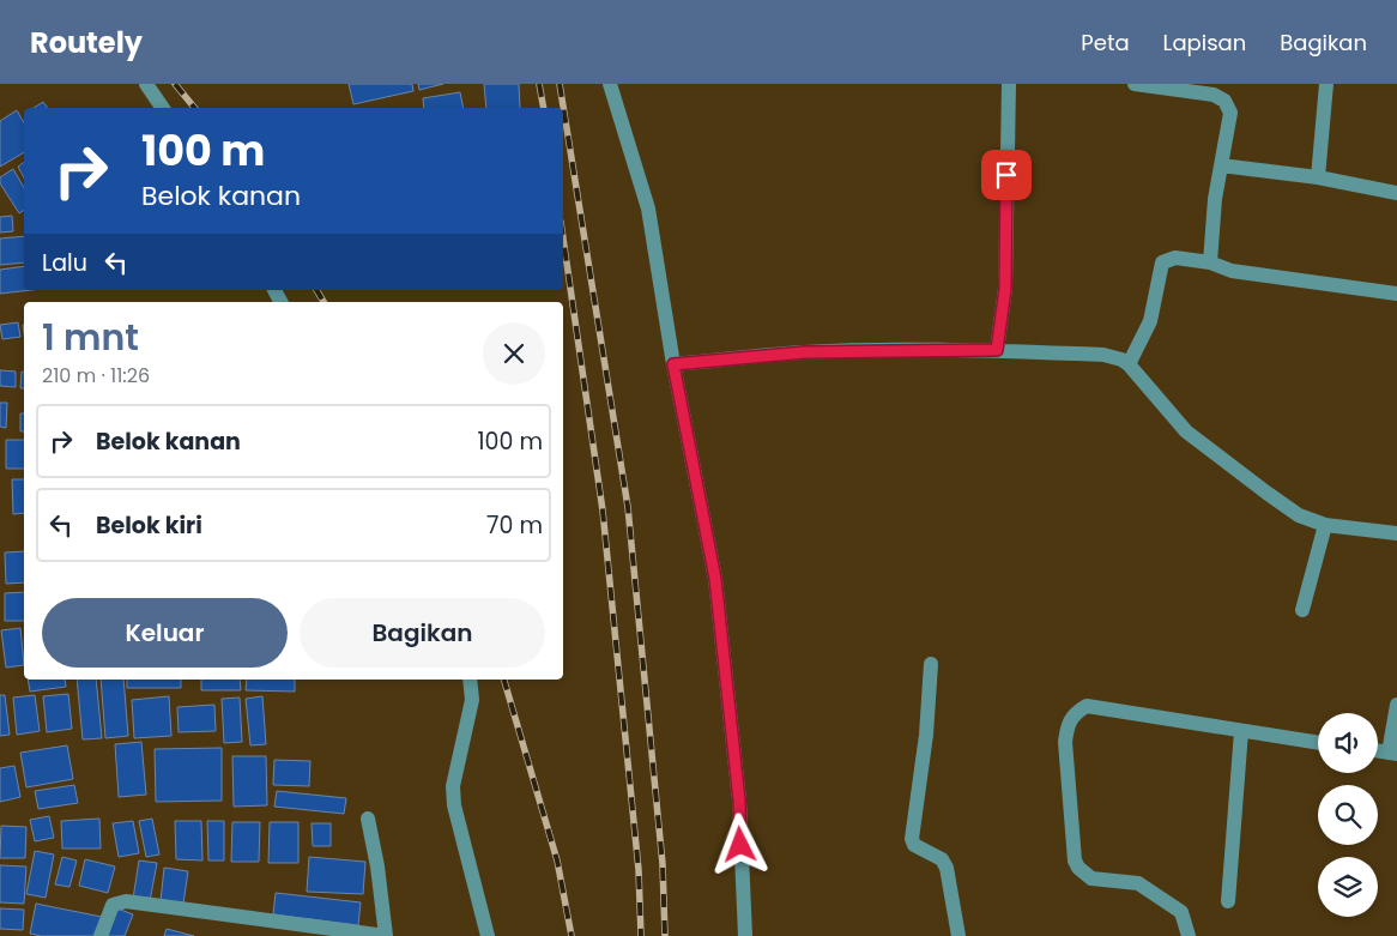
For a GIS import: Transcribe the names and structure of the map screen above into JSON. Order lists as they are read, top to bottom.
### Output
{
  "page": {
    "header": "Routely",
    "nav": ["Peta", "Lapisan", "Bagikan"],
    "turn": ["100 m", "Belok kanan"],
    "then": "Lalu",
    "heading": ["1 mnt", "210 m · 11:26"],
    "list": [
      {
        "name": "Belok kanan",
        "value": "100 m"
      },
      {
        "name": "Belok kiri",
        "value": "70 m"
      }
    ],
    "buttons": ["Keluar", "Bagikan"]
  }
}
